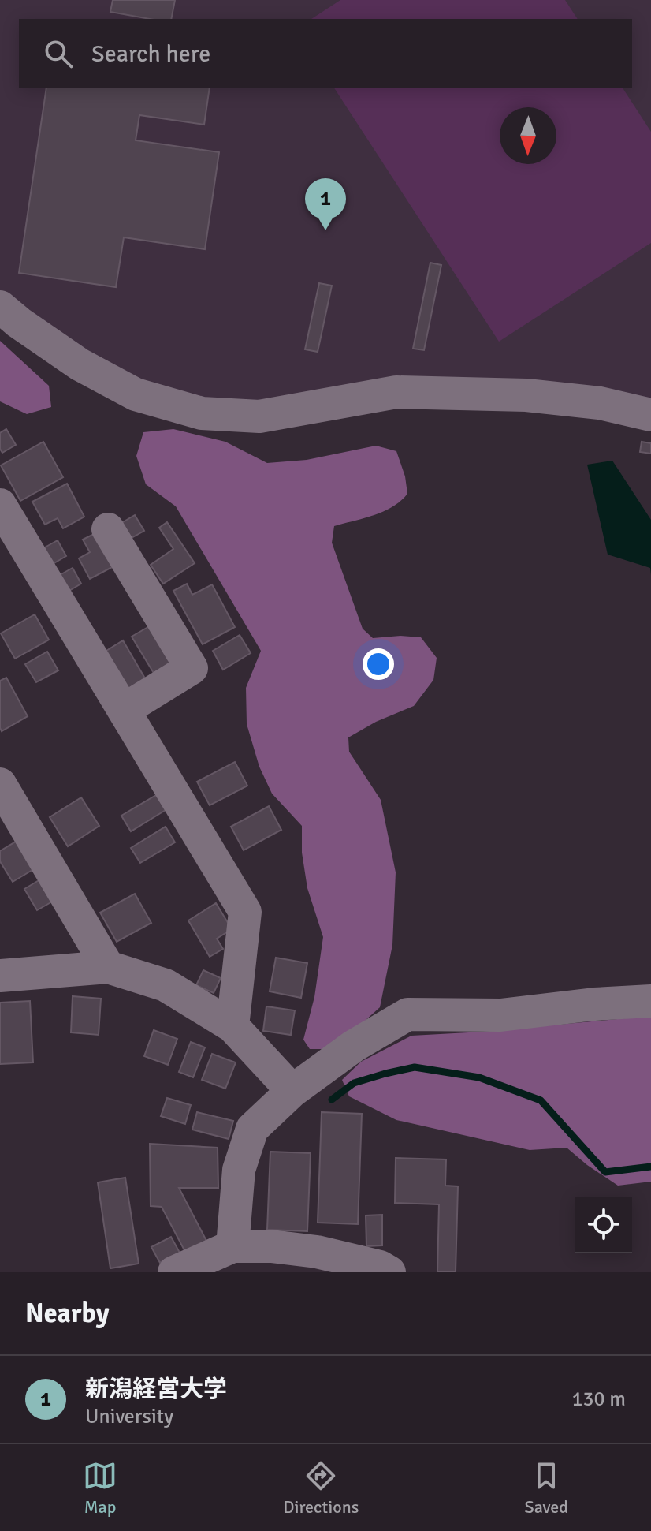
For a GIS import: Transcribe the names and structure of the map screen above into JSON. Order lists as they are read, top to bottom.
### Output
{
  "north": "bottom",
  "page": {
    "search": "Search here",
    "pins": "1",
    "heading": "Nearby",
    "list": [
      {
        "mark": "1",
        "name": "新潟経営大学",
        "note": "University",
        "value": "130 m"
      }
    ],
    "nav": ["Map", "Directions", "Saved"]
  }
}
